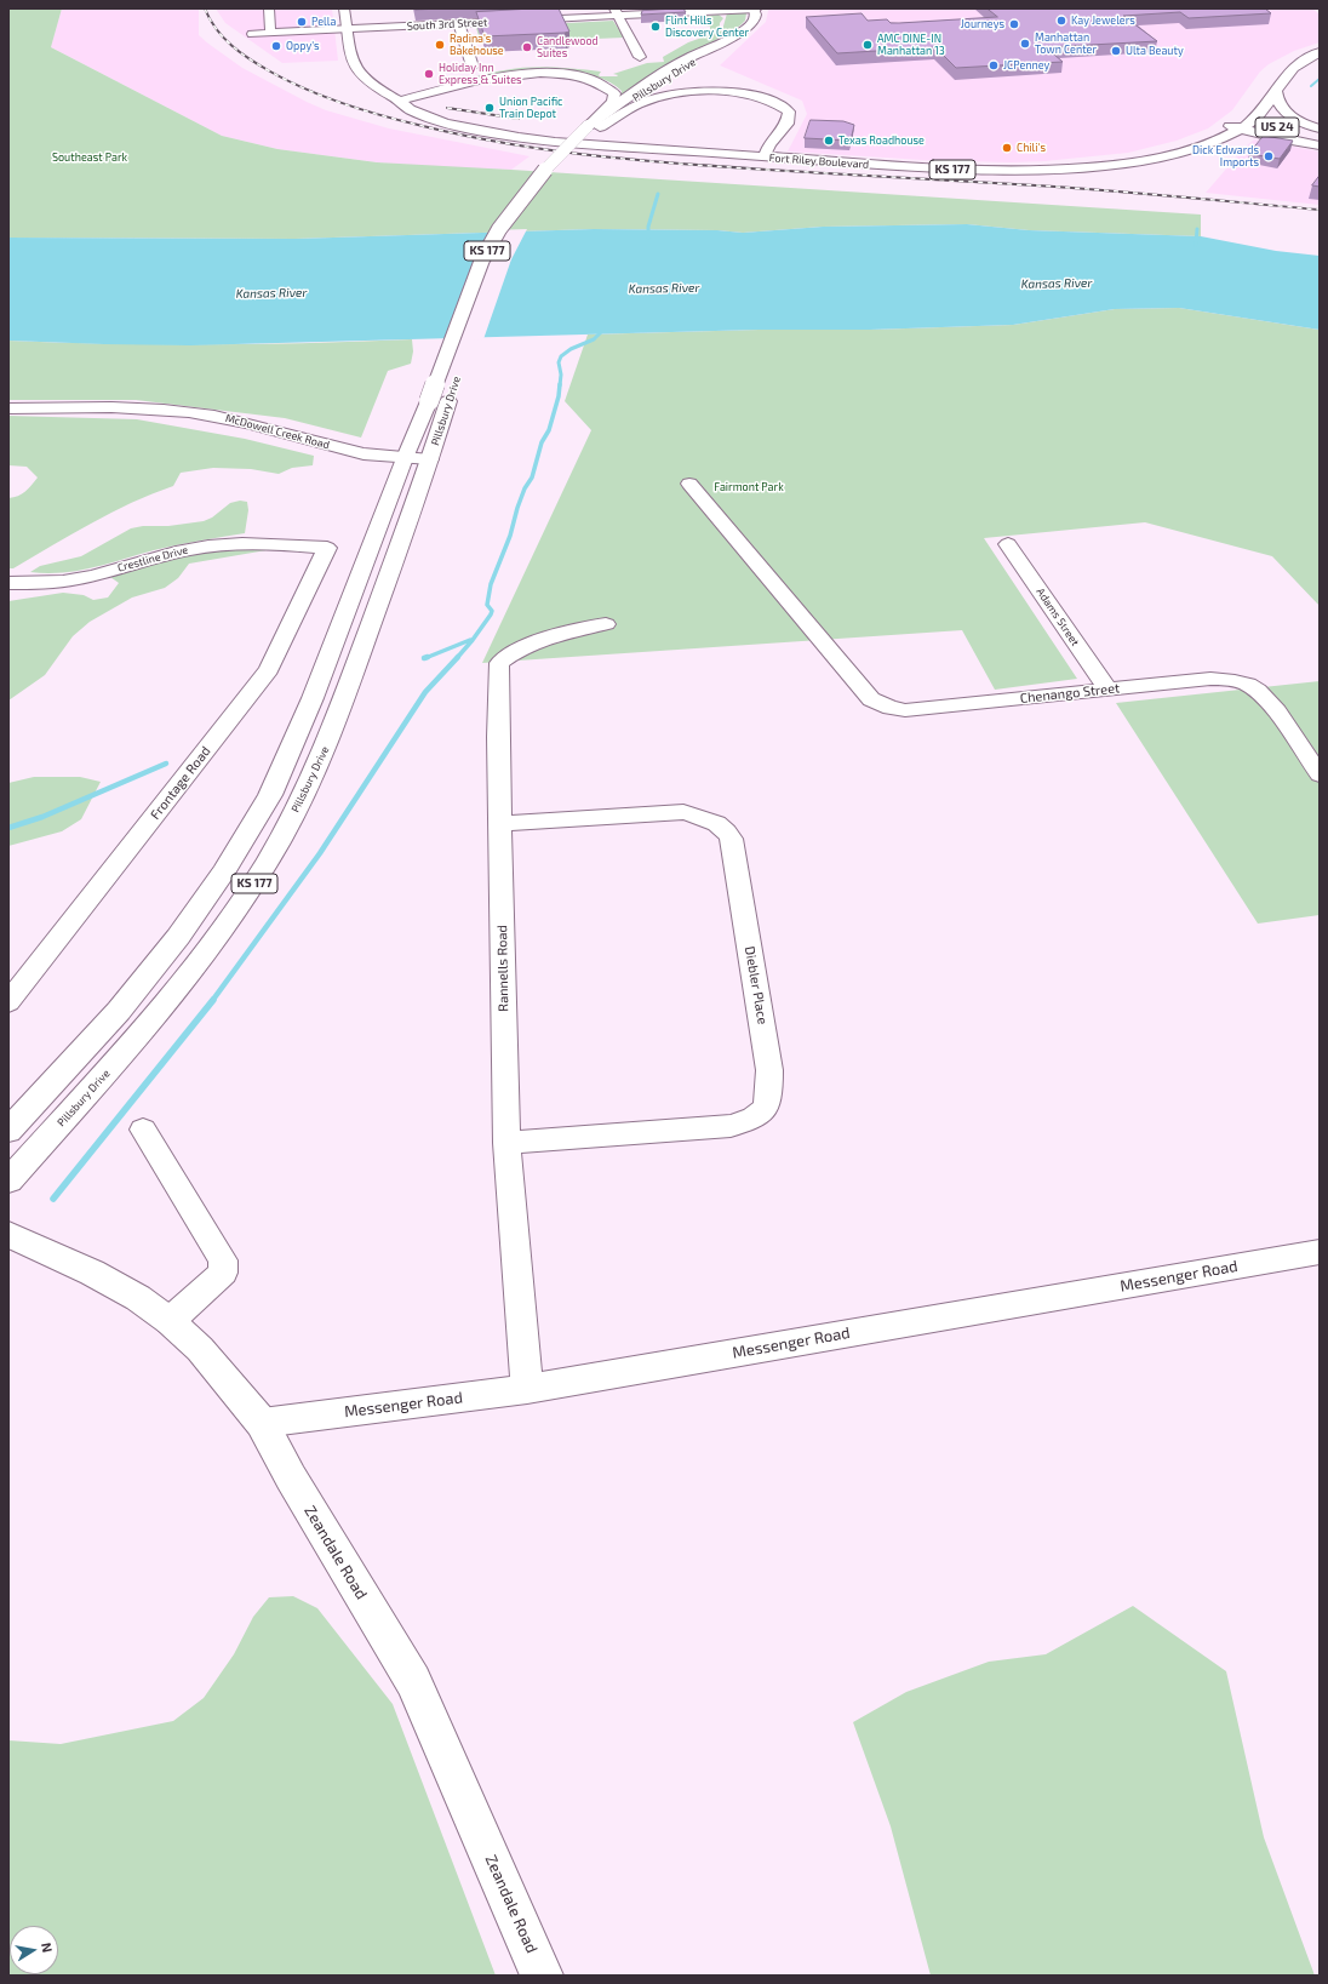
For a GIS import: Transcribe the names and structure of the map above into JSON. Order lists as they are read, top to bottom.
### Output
{
  "streets": {
    "main road": [
      "Pillsbury Drive",
      "US 24",
      "Fort Riley Boulevard",
      "KS 177",
      "Zeandale Road"
    ],
    "street": [
      "South 3rd Street",
      "McDowell Creek Road",
      "Crestline Drive",
      "Adams Street",
      "Chenango Street",
      "Frontage Road",
      "Rannells Road",
      "Diebler Place",
      "Messenger Road"
    ]
  },
  "crossings": [
    ["South 3rd Street", "Pillsbury Drive"],
    ["South 3rd Street", "Fort Riley Boulevard"],
    ["Pillsbury Drive", "KS 177"],
    ["Pillsbury Drive", "McDowell Creek Road"],
    ["US 24", "Fort Riley Boulevard"],
    ["Fort Riley Boulevard", "KS 177"],
    ["Crestline Drive", "Frontage Road"],
    ["Adams Street", "Chenango Street"],
    ["Rannells Road", "Diebler Place"],
    ["Rannells Road", "Messenger Road"],
    ["Messenger Road", "Zeandale Road"]
  ],
  "water": ["Kansas River"],
  "parks": ["Southeast Park", "Fairmont Park"],
  "places": [
    "Kay Jewelers",
    "Pella",
    "Journeys",
    "Flint Hills Discovery Center",
    "Manhattan Town Center",
    "Radina's Bakehouse",
    "AMC DINE-IN Manhattan 13",
    "Oppy's",
    "Candlewood Suites",
    "Ulta Beauty",
    "JCPenney",
    "Holiday Inn Express & Suites",
    "Union Pacific Train Depot",
    "Texas Roadhouse",
    "Chili's",
    "Dick Edwards Imports"
  ],
  "north": "right"
}
